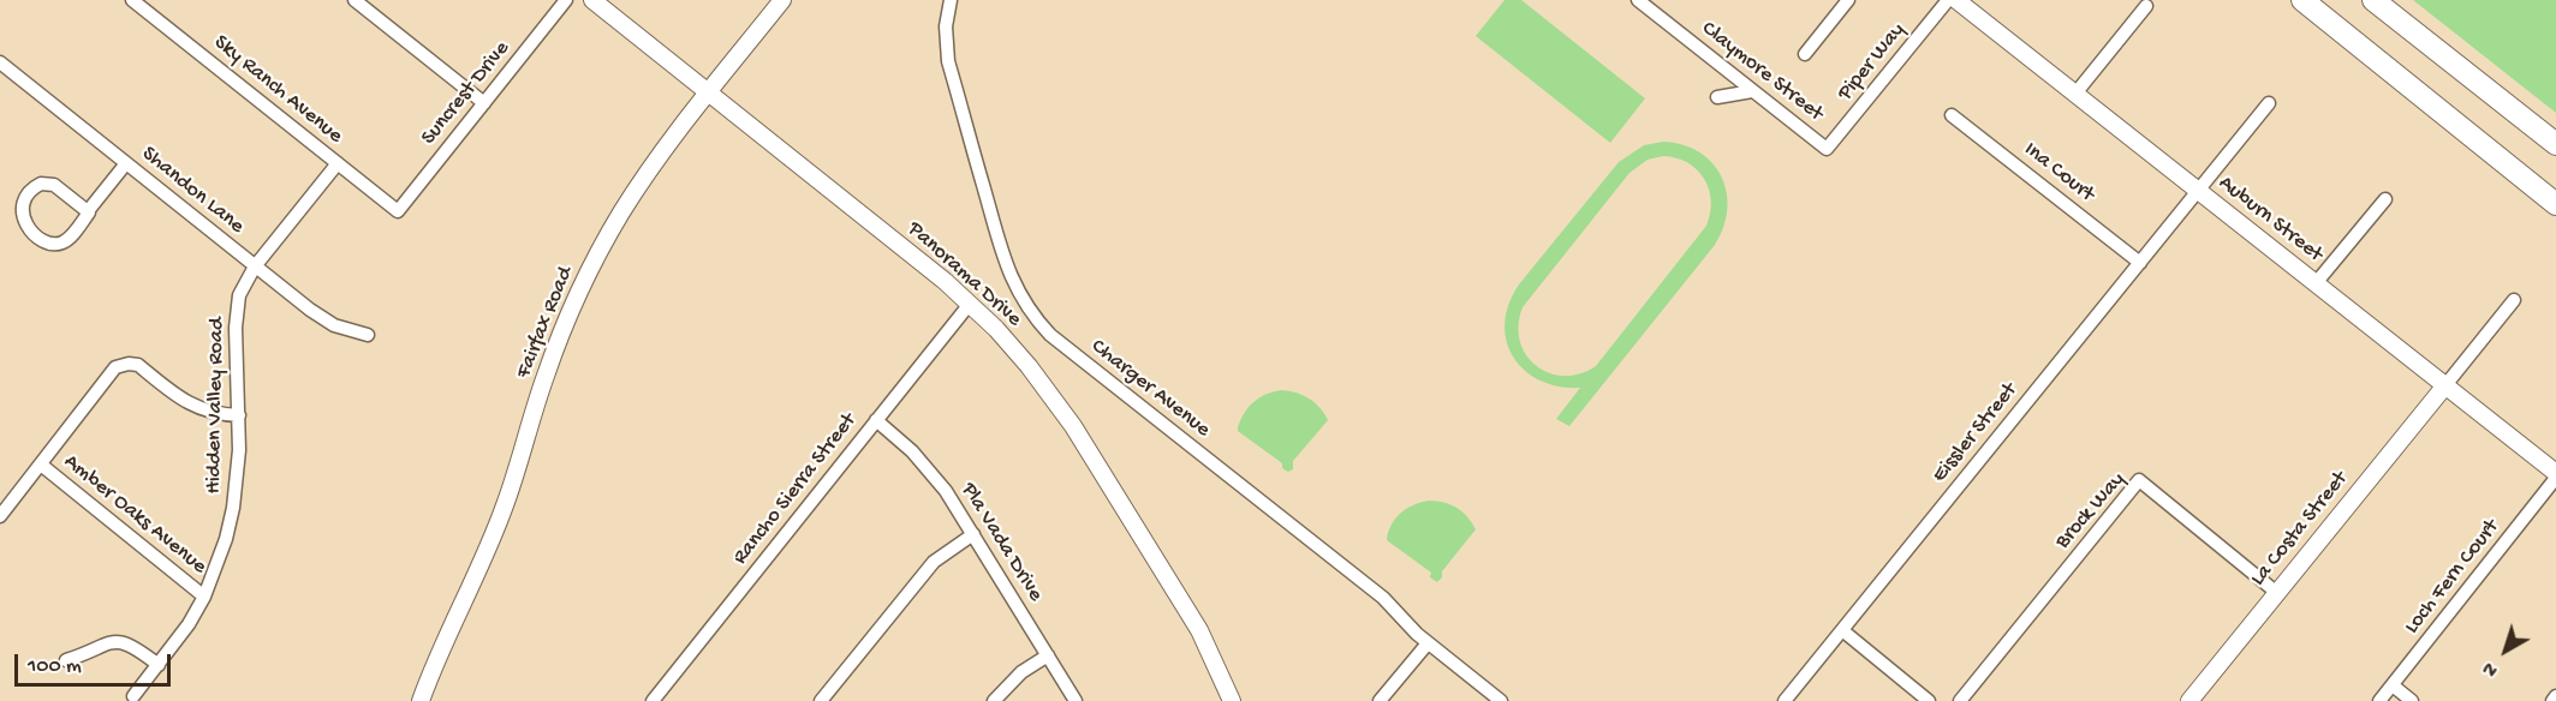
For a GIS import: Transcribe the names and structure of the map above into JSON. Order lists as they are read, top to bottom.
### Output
{
  "streets": {
    "main road": [
      "Auburn Street",
      "Panorama Drive",
      "Fairfax Road",
      "La Costa Street"
    ],
    "street": [
      "Piper Way",
      "Claymore Street",
      "Sky Ranch Avenue",
      "Suncrest Drive",
      "Ina Court",
      "Shandon Lane",
      "Charger Avenue",
      "Hidden Valley Road",
      "Eissler Street",
      "Rancho Sierra Street",
      "Brock Way",
      "Amber Oaks Avenue",
      "Pla Vada Drive",
      "Loch Fern Court"
    ]
  },
  "crossings": [
    ["Piper Way", "Claymore Street"],
    ["Sky Ranch Avenue", "Suncrest Drive"],
    ["Sky Ranch Avenue", "Hidden Valley Road"],
    ["Ina Court", "Eissler Street"],
    ["Shandon Lane", "Hidden Valley Road"],
    ["Auburn Street", "Eissler Street"],
    ["Auburn Street", "La Costa Street"],
    ["Auburn Street", "Loch Fern Court"],
    ["Panorama Drive", "Fairfax Road"],
    ["Panorama Drive", "Rancho Sierra Street"],
    ["Hidden Valley Road", "Amber Oaks Avenue"],
    ["Rancho Sierra Street", "Pla Vada Drive"],
    ["Brock Way", "La Costa Street"]
  ],
  "scale_bar": "100 m",
  "north": "bottom left"
}
